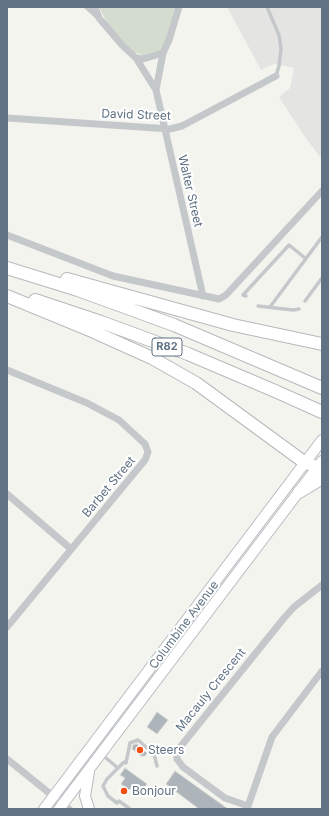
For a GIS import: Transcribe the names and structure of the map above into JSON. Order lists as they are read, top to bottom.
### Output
{
  "streets": {
    "highway": ["R82"],
    "main road": ["Columbine Avenue"],
    "street": [
      "David Street",
      "Walter Street",
      "Barbet Street",
      "Macauly Crescent"
    ]
  },
  "crossings": [
    ["David Street", "Walter Street"]
  ],
  "places": ["Steers", "Bonjour"]
}
